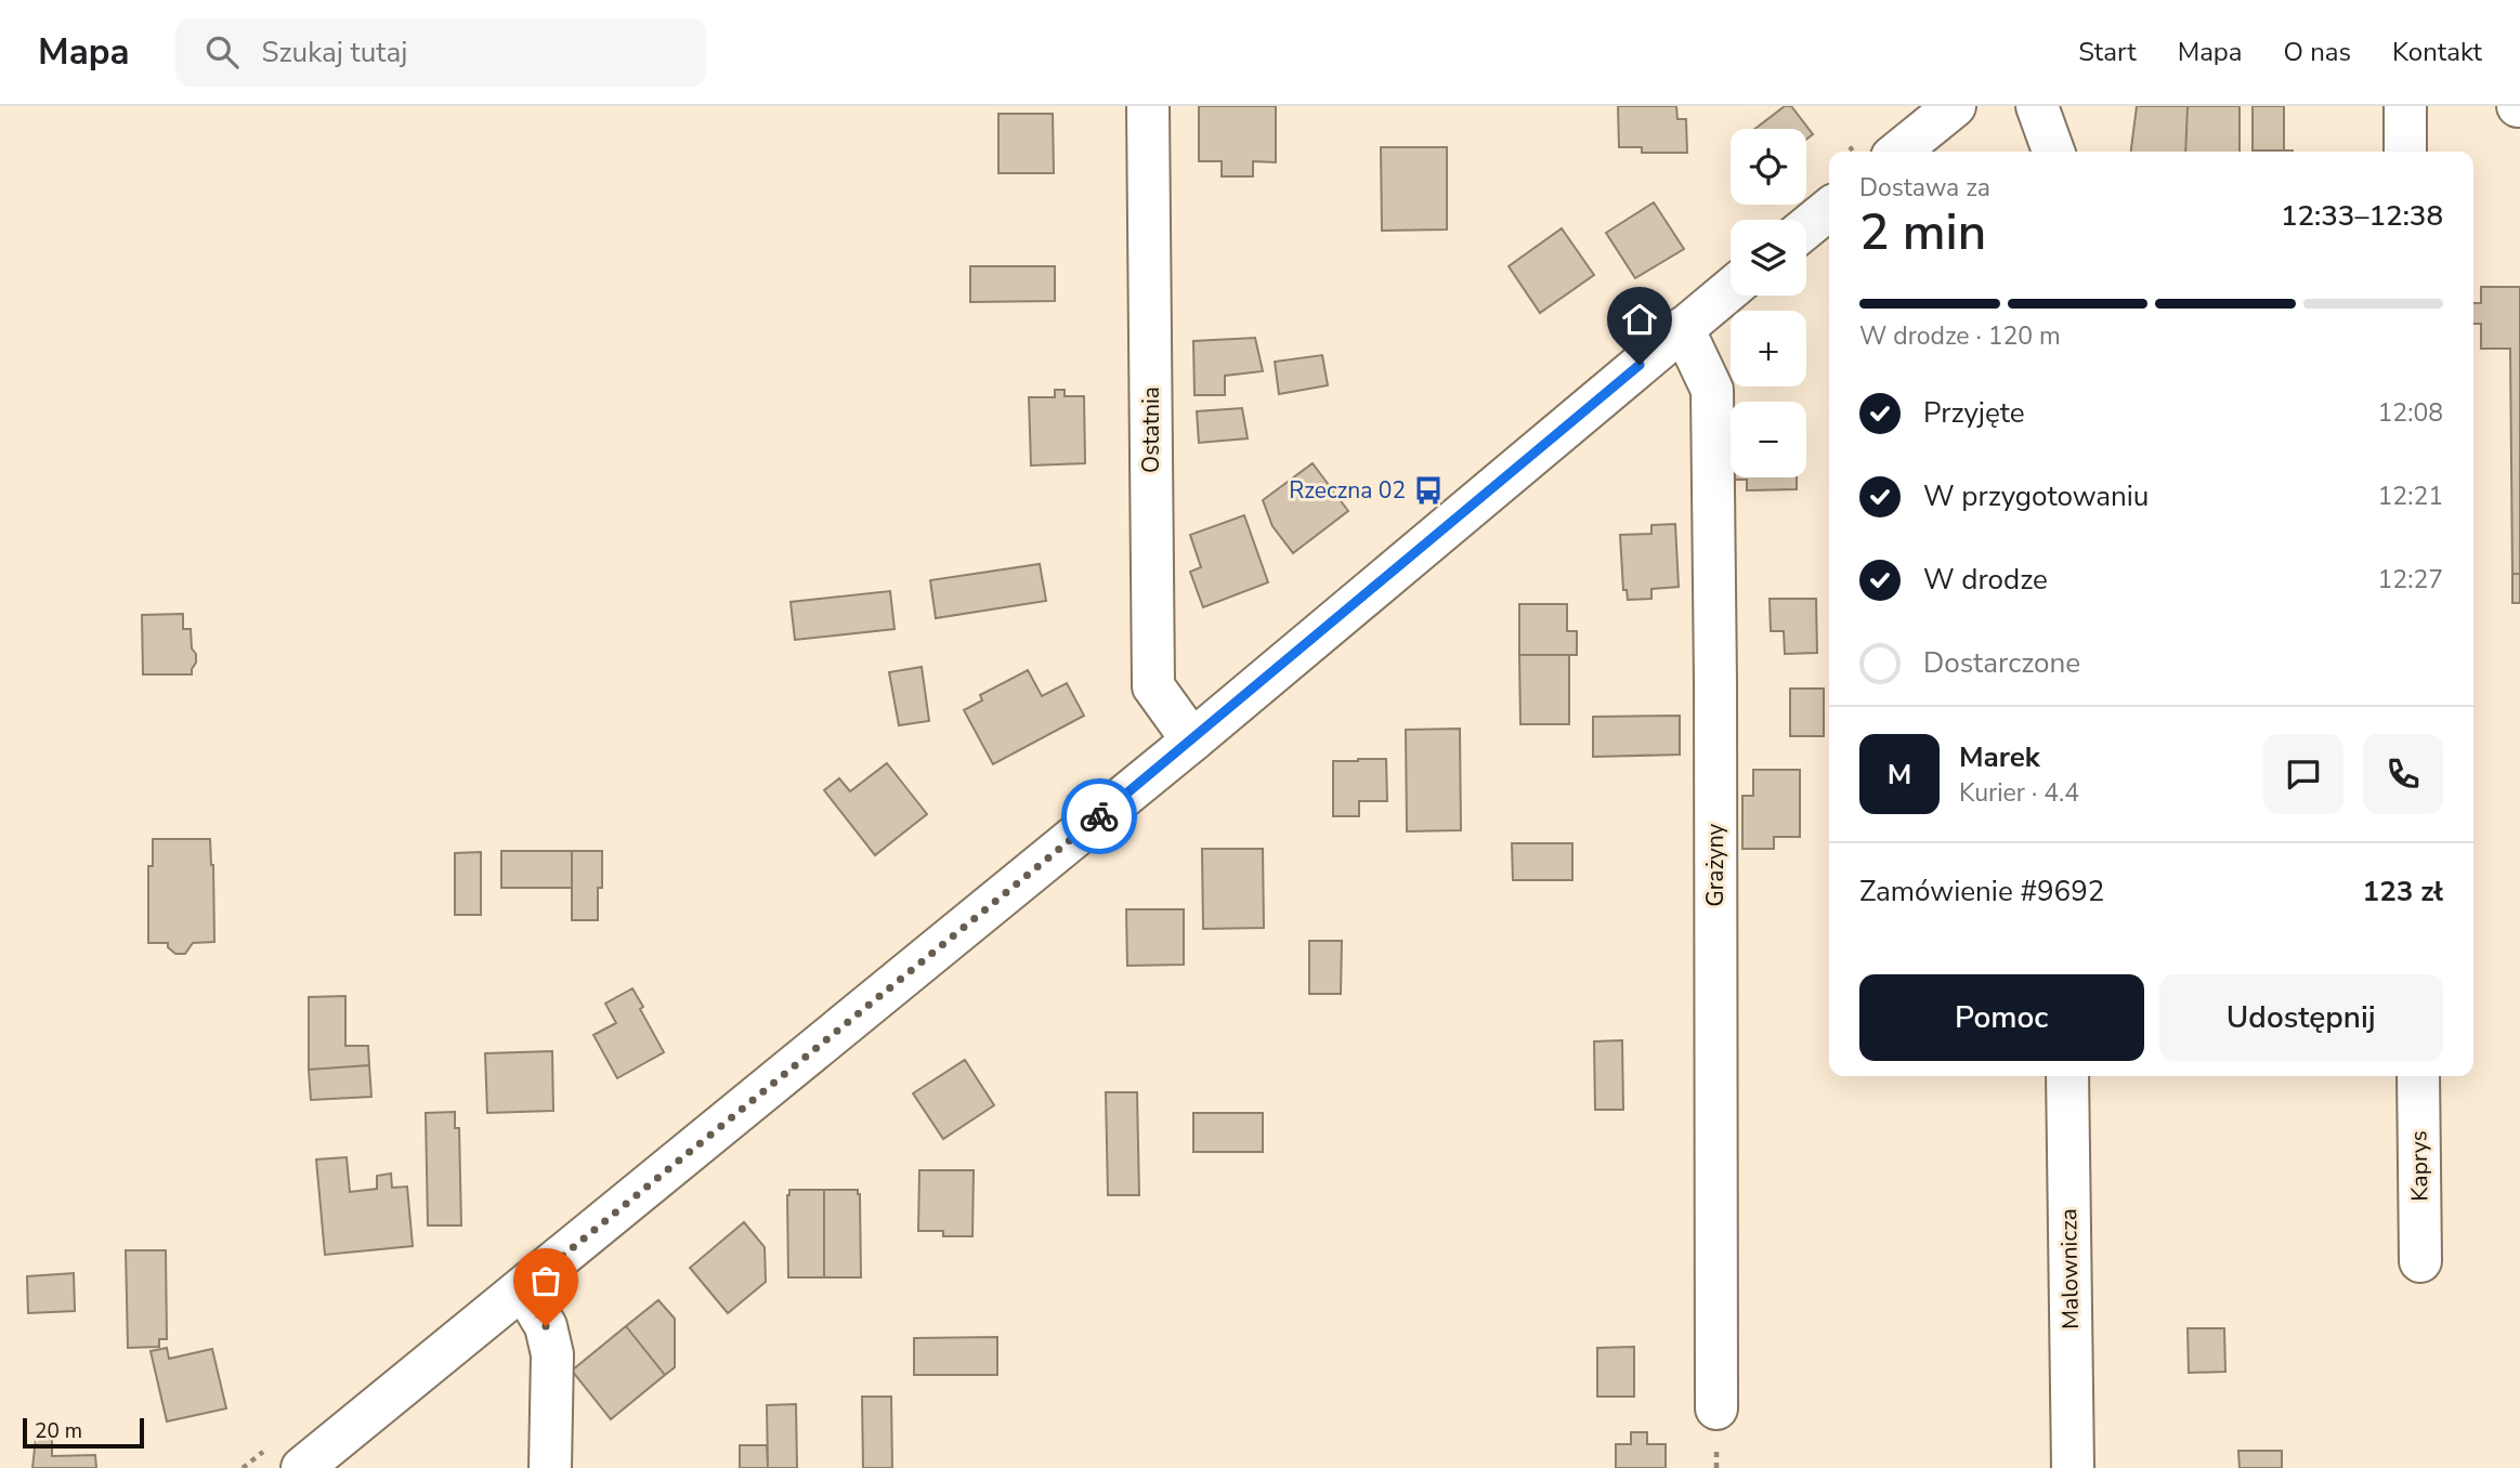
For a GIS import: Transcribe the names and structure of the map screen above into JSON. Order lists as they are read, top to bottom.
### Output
{
  "streets": {
    "main road": [
      "Ostatnia",
      "Grażyny",
      "Kaprys",
      "Malownicza"
    ]
  },
  "places": {
    "bus stop": ["Rzeczna 02"]
  },
  "scale_bar": "20 m",
  "page": {
    "header": "Mapa",
    "search": "Szukaj tutaj",
    "nav": [
      "Start",
      "Mapa",
      "O nas",
      "Kontakt"
    ],
    "map_buttons": ["+", "−"],
    "heading": ["2 min", "Dostawa za", "12:33–12:38"],
    "panel": [
      "Marek",
      "Kurier · 4.4",
      "Zamówienie #9692",
      "123 zł"
    ],
    "bar": "W drodze · 120 m",
    "list": [
      ["Przyjęte", "12:08"],
      ["W przygotowaniu", "12:21"],
      ["W drodze", "12:27"],
      "Dostarczone"
    ],
    "round": "M",
    "buttons": ["Pomoc", "Udostępnij"],
    "scale": "20 m"
  }
}
